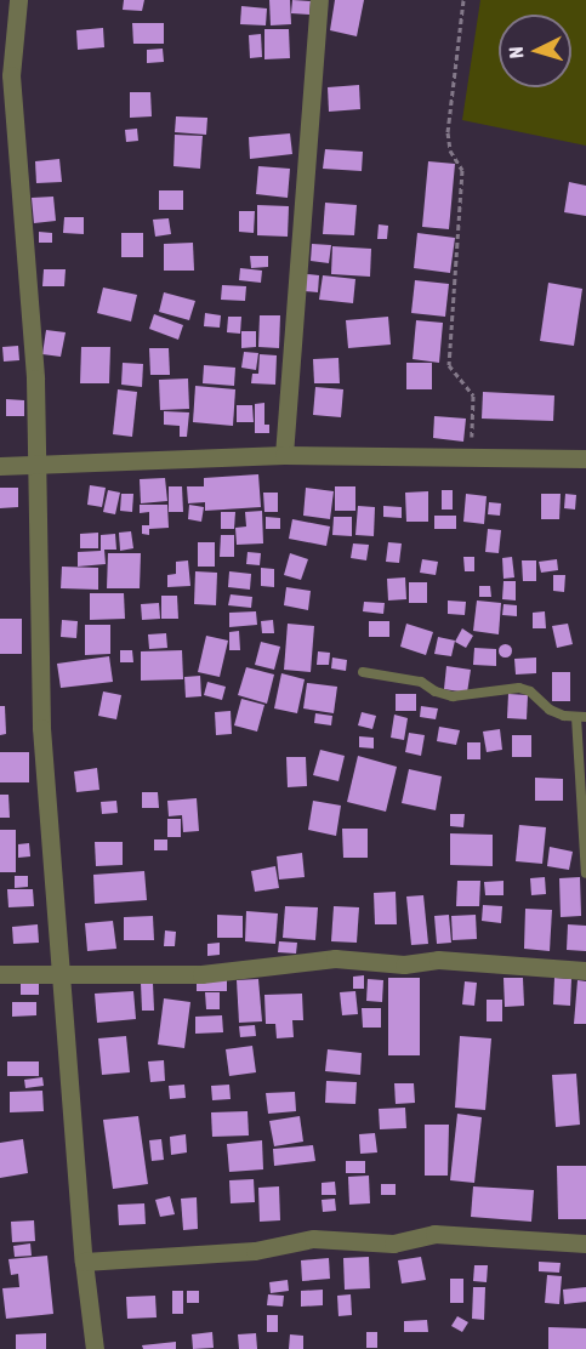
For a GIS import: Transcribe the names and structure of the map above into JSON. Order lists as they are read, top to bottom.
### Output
{
  "north": "left"
}
